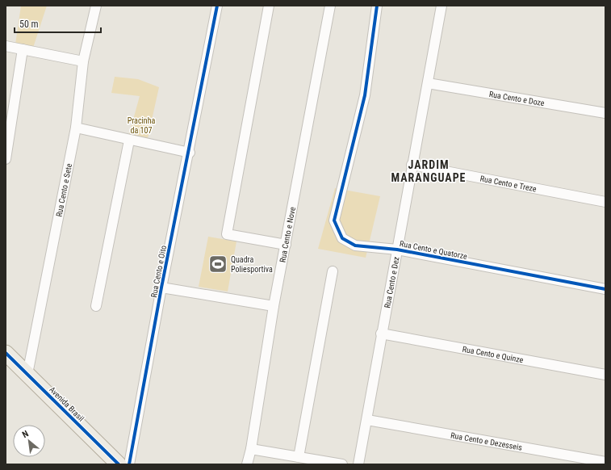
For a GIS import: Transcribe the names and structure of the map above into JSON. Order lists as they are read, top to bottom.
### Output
{
  "streets": {
    "main road": ["Avenida Brasil"],
    "street": [
      "Rua Cento e Doze",
      "Rua Cento e Treze",
      "Rua Cento e Sete",
      "Rua Cento e Nove",
      "Rua Cento e Quatorze",
      "Rua Cento e Oito",
      "Rua Cento e Dez",
      "Rua Cento e Quinze",
      "Rua Cento e Dezesseis"
    ]
  },
  "crossings": [
    ["Rua Cento e Doze", "Rua Cento e Dez"],
    ["Rua Cento e Treze", "Rua Cento e Dez"],
    ["Rua Cento e Sete", "Avenida Brasil"],
    ["Rua Cento e Quatorze", "Rua Cento e Dez"],
    ["Rua Cento e Dez", "Rua Cento e Quinze"],
    ["Rua Cento e Dez", "Rua Cento e Dezesseis"]
  ],
  "districts": ["JARDIM MARANGUAPE"],
  "parks": ["Pracinha da 107"],
  "places": {
    "sports": ["Quadra Poliesportiva"]
  },
  "scale_bar": "50 m",
  "north": "top left"
}
